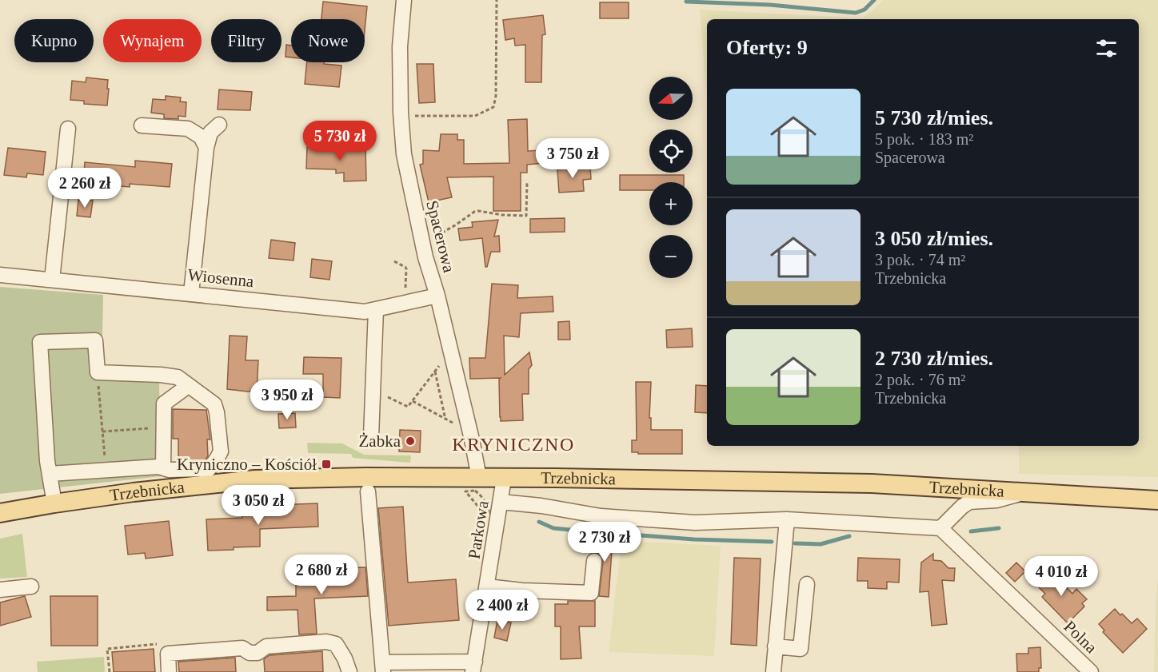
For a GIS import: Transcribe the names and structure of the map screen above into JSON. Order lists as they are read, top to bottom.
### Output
{
  "streets": {
    "main road": ["Trzebnicka"],
    "street": [
      "Spacerowa",
      "Wiosenna",
      "Parkowa",
      "Polna"
    ]
  },
  "crossings": [
    ["Spacerowa", "Wiosenna"],
    ["Spacerowa", "Trzebnicka"],
    ["Trzebnicka", "Parkowa"]
  ],
  "districts": ["KRYNICZNO"],
  "places": {
    "other": ["Żabka"],
    "transit": ["Kryniczno – Kościół"]
  },
  "north": "left",
  "page": {
    "chip": [
      "Kupno",
      "Wynajem",
      "Filtry",
      "Nowe"
    ],
    "heading": "Oferty: 9",
    "map_buttons": ["+", "−"],
    "list": [
      {
        "name": "5 730 zł/mies.",
        "note": "5 pok. · 183 m² · Spacerowa"
      },
      {
        "name": "3 050 zł/mies.",
        "note": "3 pok. · 74 m² · Trzebnicka"
      },
      {
        "name": "2 730 zł/mies.",
        "note": "2 pok. · 76 m² · Trzebnicka"
      }
    ],
    "price": [
      "5 730 zł",
      "3 750 zł",
      "2 260 zł",
      "3 950 zł",
      "3 050 zł",
      "2 730 zł",
      "2 680 zł",
      "4 010 zł",
      "2 400 zł"
    ]
  }
}
